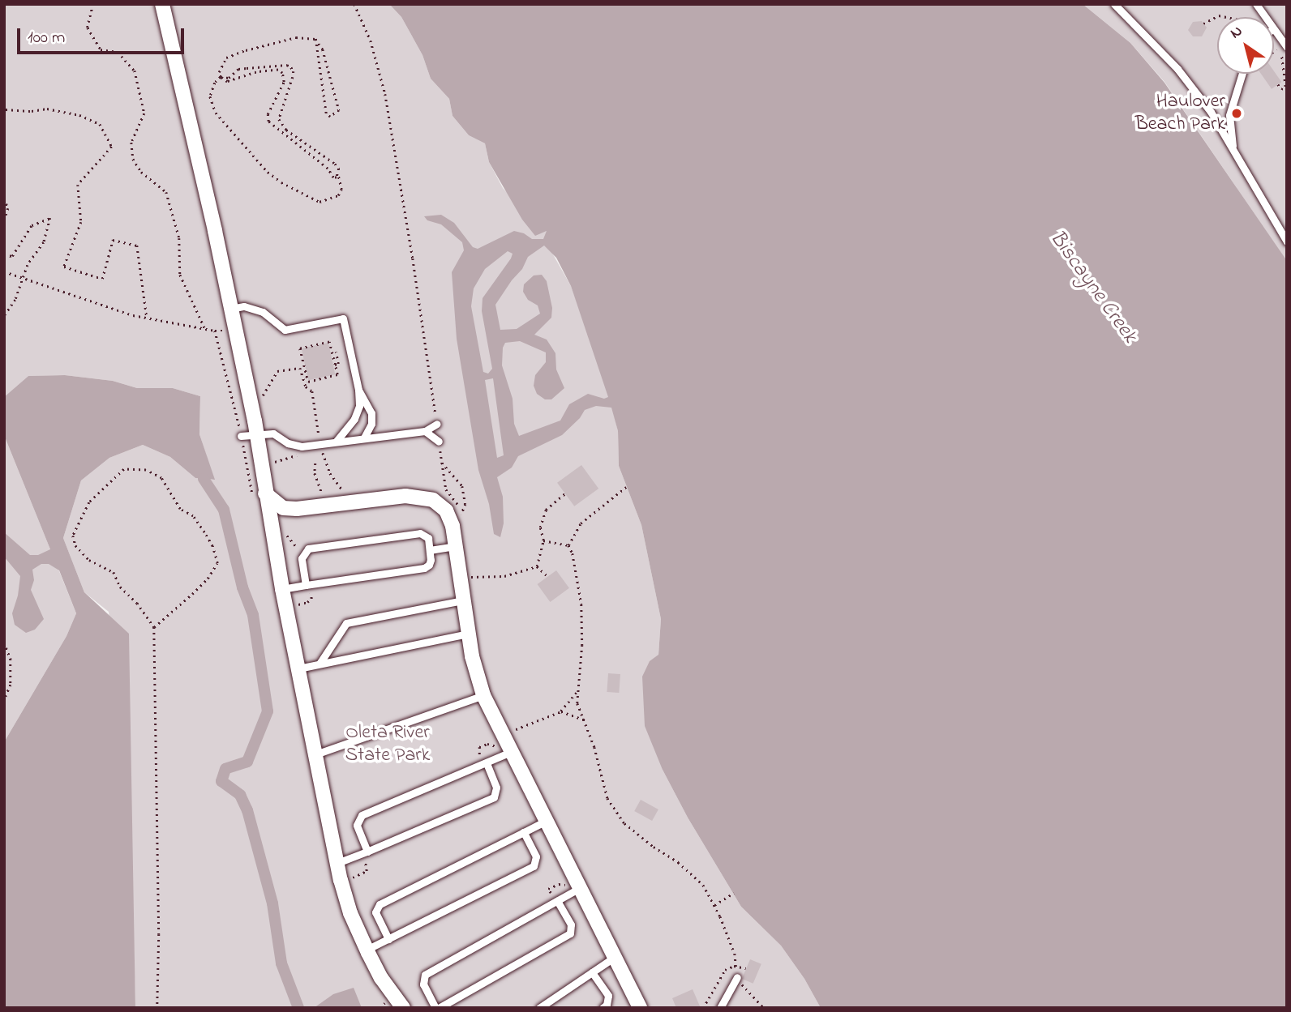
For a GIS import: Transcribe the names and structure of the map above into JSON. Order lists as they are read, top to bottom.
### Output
{
  "water": ["Biscayne Creek"],
  "parks": ["Oleta River State Park"],
  "places": ["Haulover Beach Park"],
  "scale_bar": "100 m",
  "north": "top left"
}
